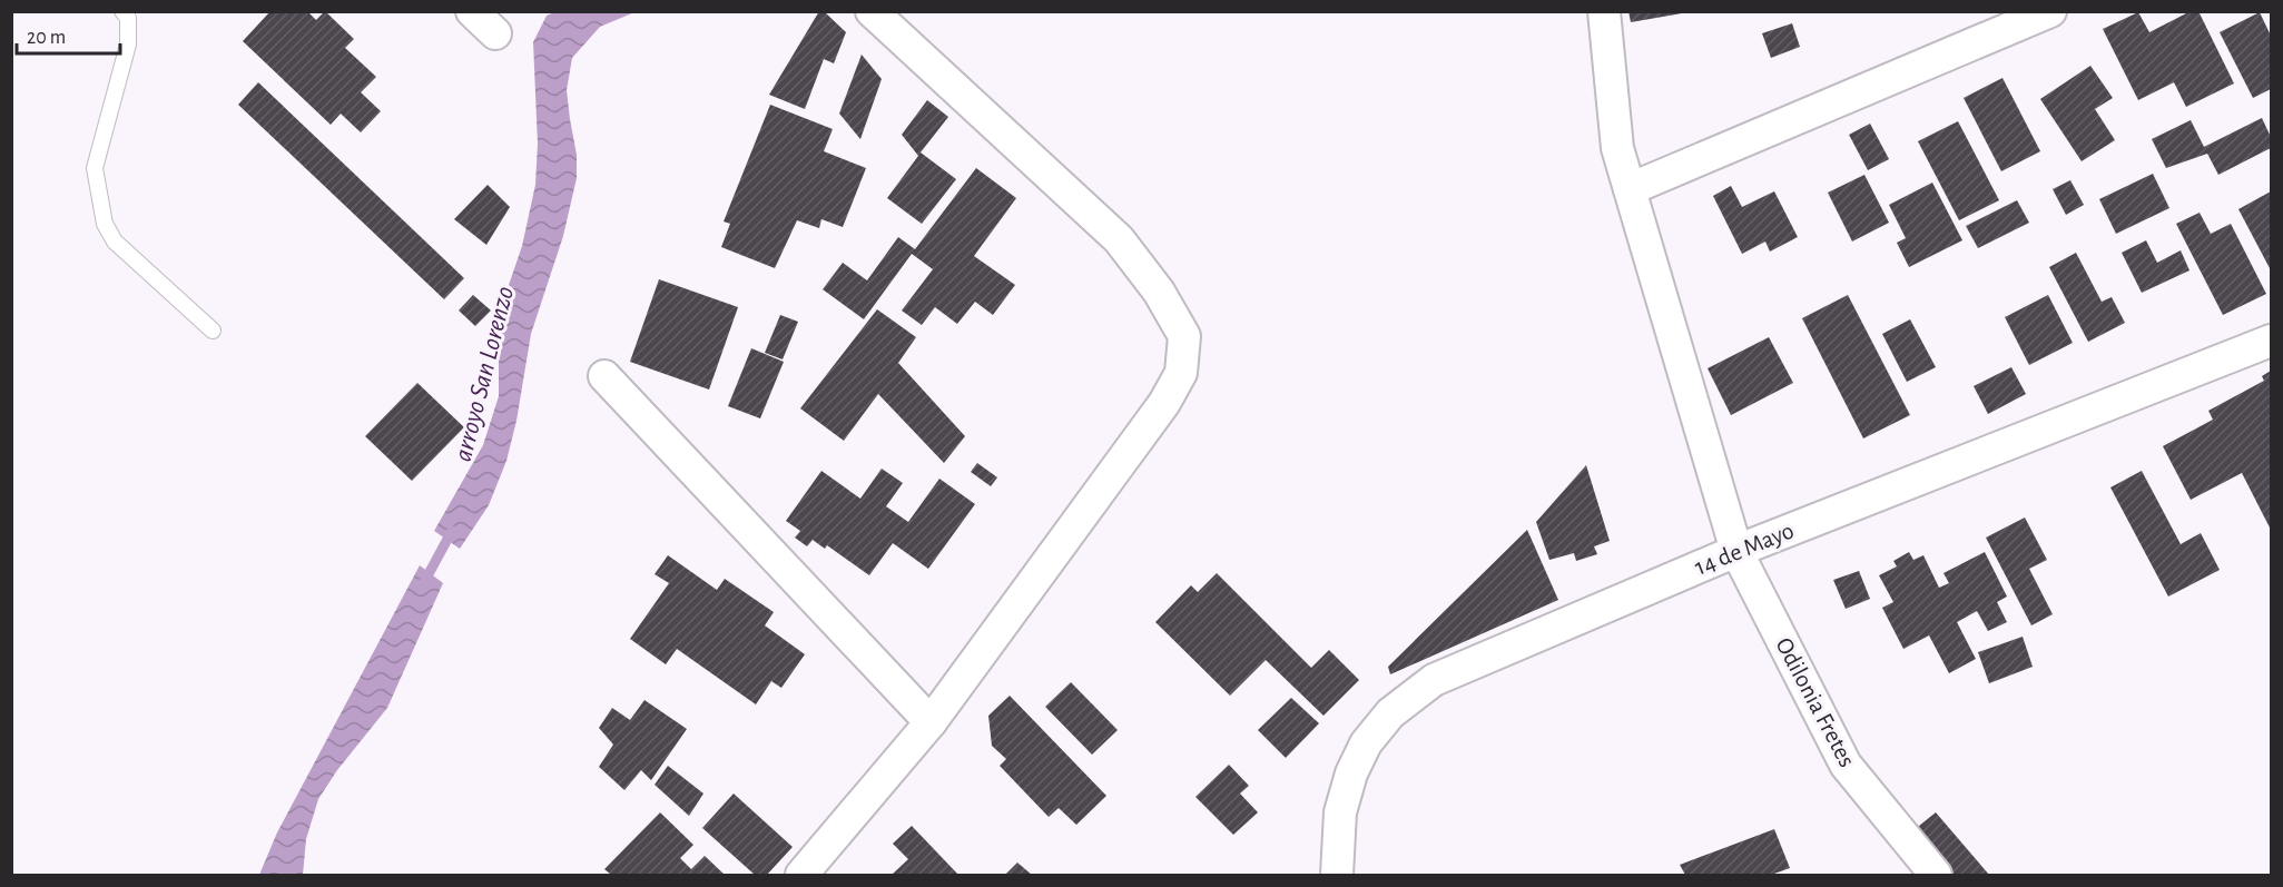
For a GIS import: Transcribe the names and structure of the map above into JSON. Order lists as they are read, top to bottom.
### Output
{
  "streets": {
    "street": ["14 de Mayo", "Odilonia Fretes"]
  },
  "crossings": [
    ["14 de Mayo", "Odilonia Fretes"]
  ],
  "water": ["arroyo San Lorenzo"],
  "scale_bar": "20 m"
}
